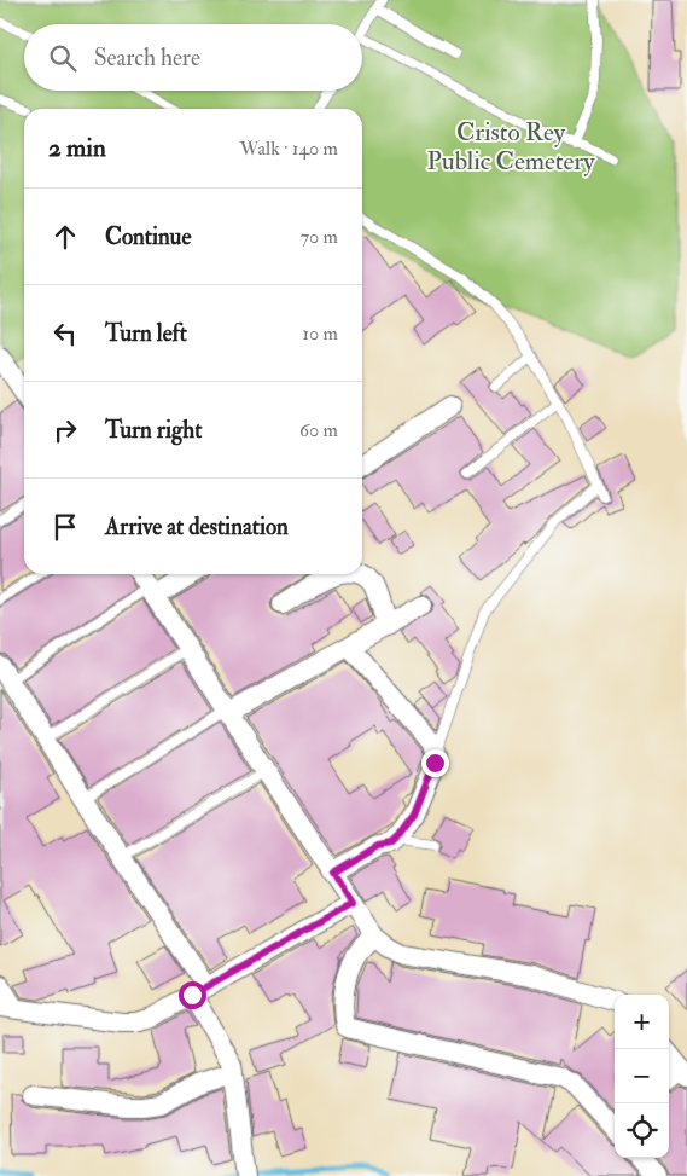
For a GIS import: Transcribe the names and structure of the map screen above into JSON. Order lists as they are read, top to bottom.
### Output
{
  "parks": ["Cristo Rey Public Cemetery"],
  "page": {
    "search": "Search here",
    "heading": ["2 min", "Walk · 140 m"],
    "list": [
      ["Continue", "70 m"],
      ["Turn left", "10 m"],
      ["Turn right", "60 m"],
      "Arrive at destination"
    ],
    "map_buttons": ["+", "−"]
  }
}
